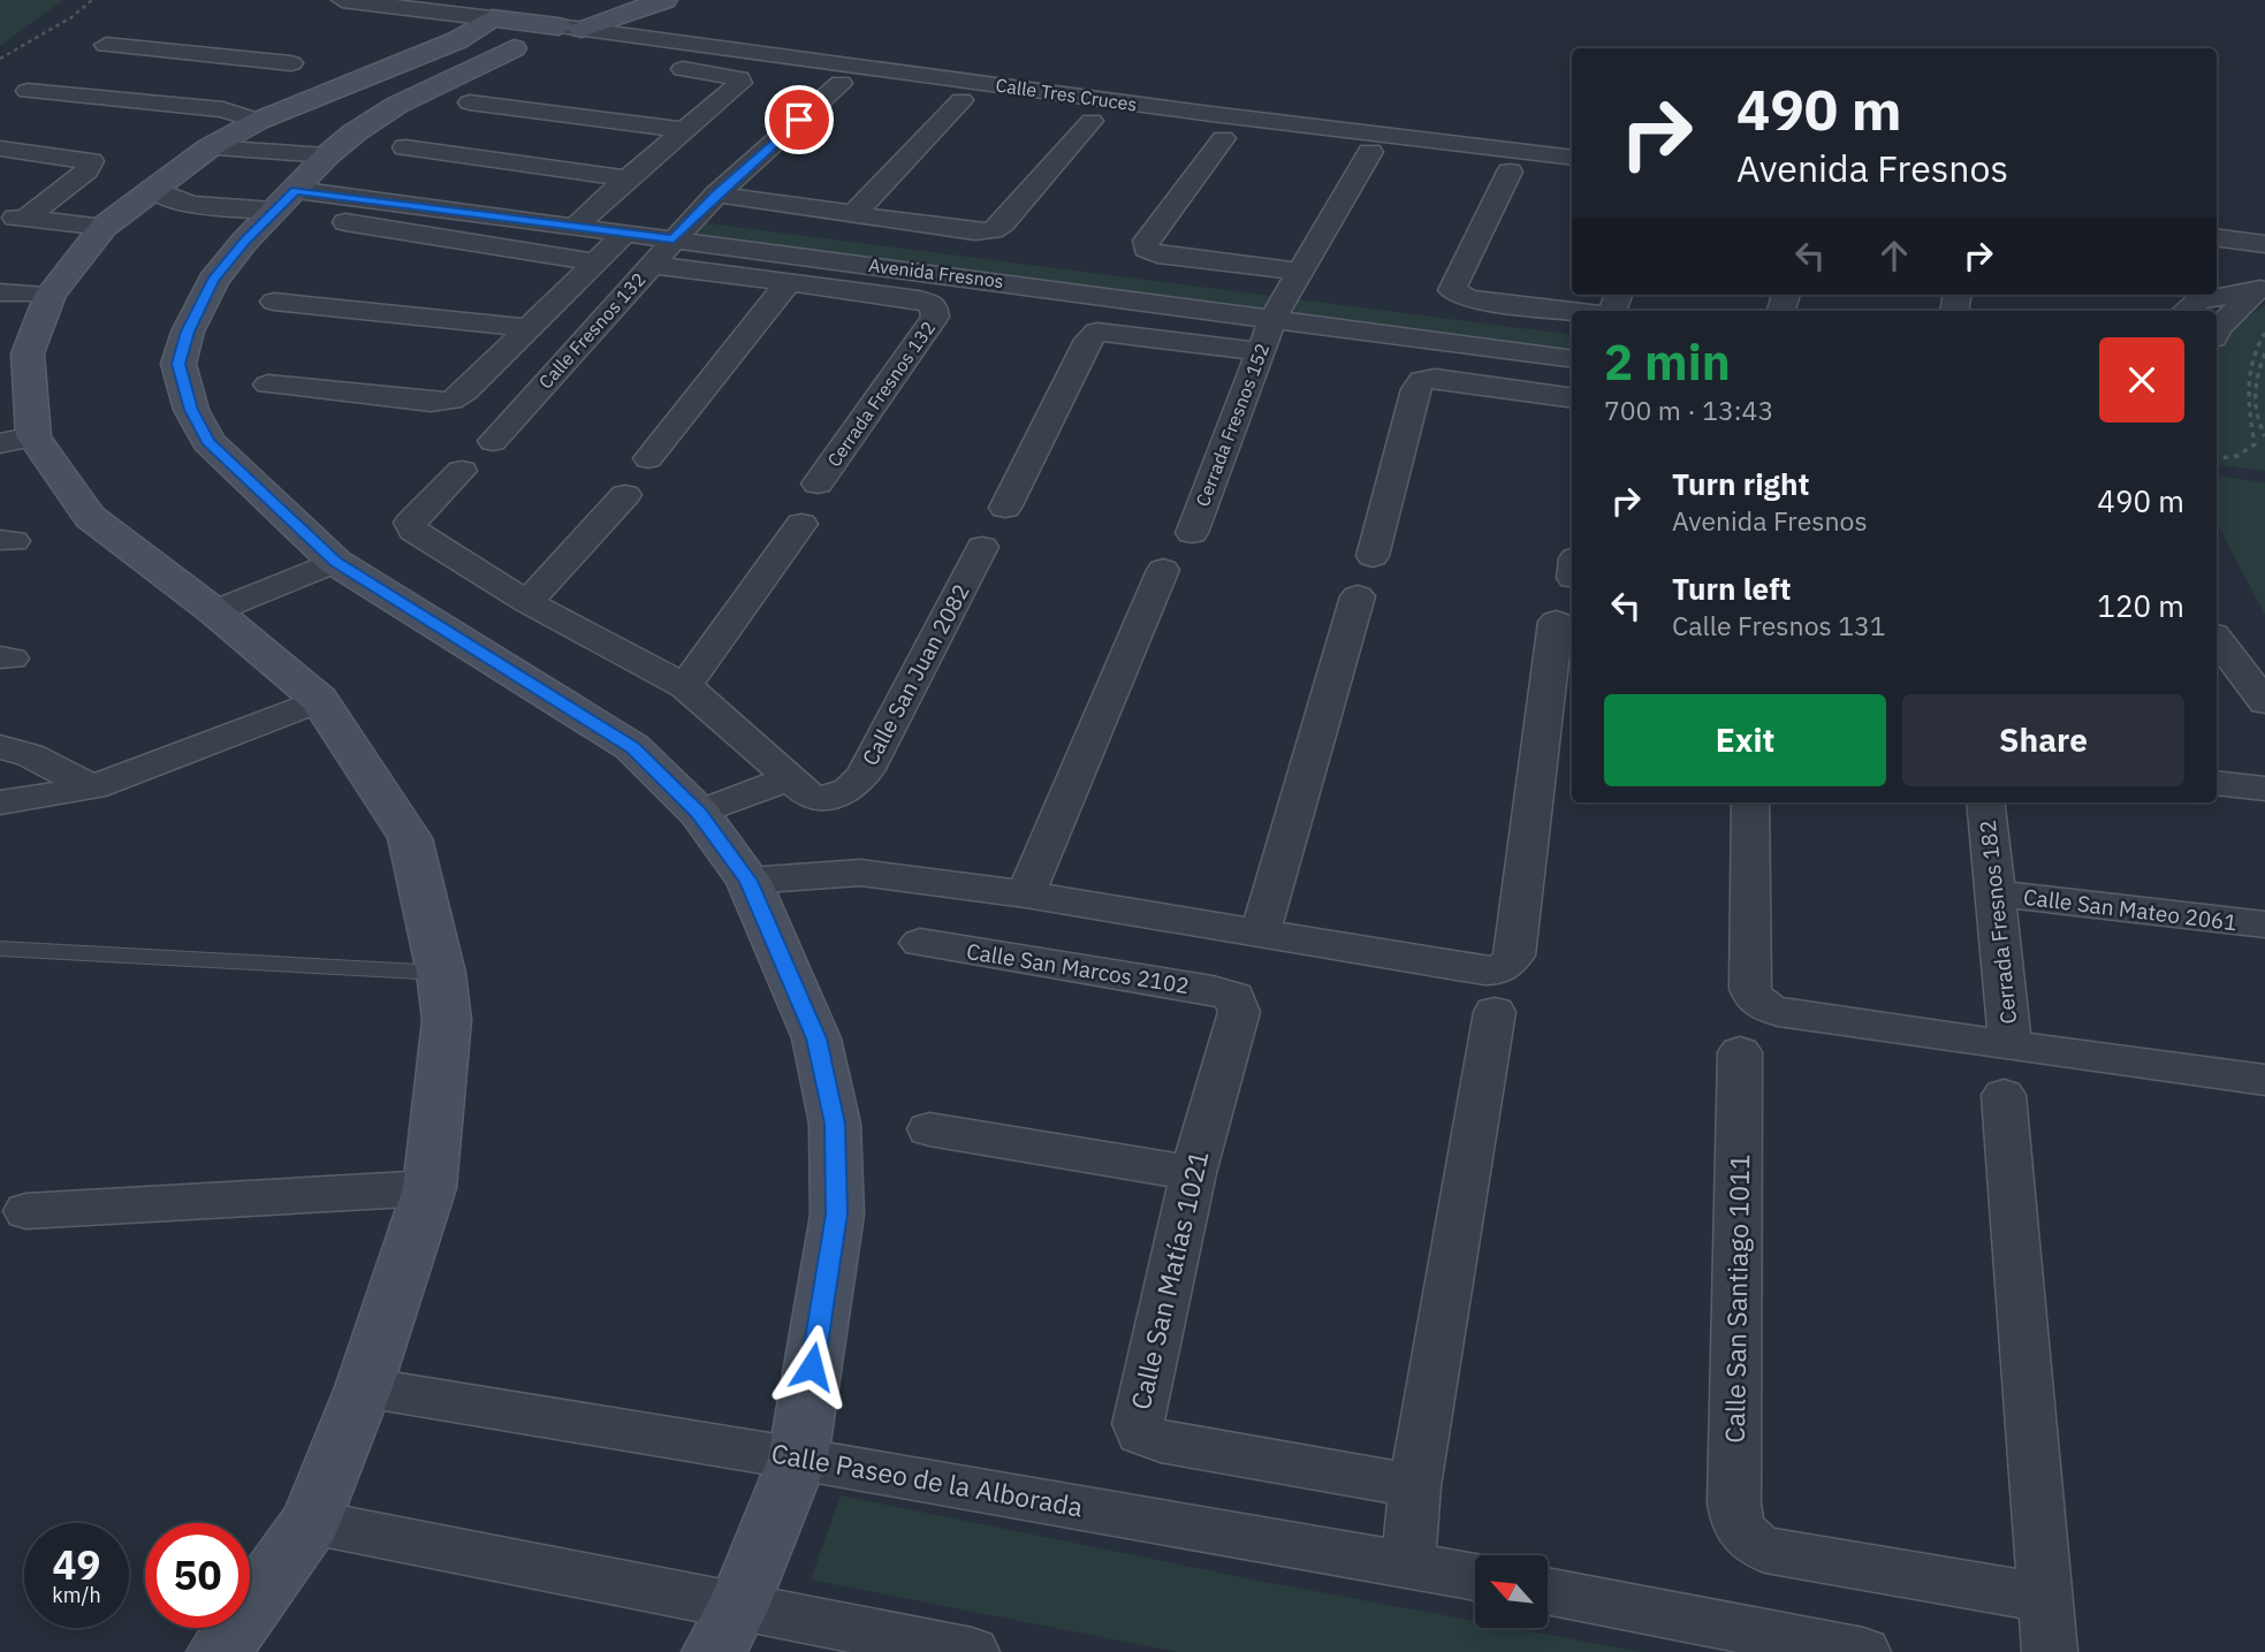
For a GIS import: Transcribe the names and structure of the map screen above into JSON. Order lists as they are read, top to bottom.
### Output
{
  "streets": {
    "street": [
      "Calle Tres Cruces",
      "Avenida Fresnos",
      "Calle Fresnos 132",
      "Cerrada Fresnos 132",
      "Cerrada Fresnos 152",
      "Calle San Juan 2082",
      "Calle San Mateo 2061",
      "Cerrada Fresnos 182",
      "Calle San Marcos 2102",
      "Calle San Matías 1021",
      "Calle San Santiago 1011",
      "Calle Paseo de la Alborada"
    ]
  },
  "crossings": [
    ["Avenida Fresnos", "Calle Fresnos 132"],
    ["Avenida Fresnos", "Cerrada Fresnos 152"],
    ["Calle Fresnos 132", "Cerrada Fresnos 132"],
    ["Calle San Mateo 2061", "Cerrada Fresnos 182"],
    ["Calle San Marcos 2102", "Calle San Matías 1021"]
  ],
  "north": "top left",
  "page": {
    "turn": ["490 m", "Avenida Fresnos"],
    "heading": ["2 min", "700 m · 13:43"],
    "list": [
      {
        "name": "Turn right",
        "note": "Avenida Fresnos",
        "value": "490 m"
      },
      {
        "name": "Turn left",
        "note": "Calle Fresnos 131",
        "value": "120 m"
      }
    ],
    "buttons": ["Exit", "Share"],
    "speed": "49 km/h",
    "limit": "50"
  }
}
